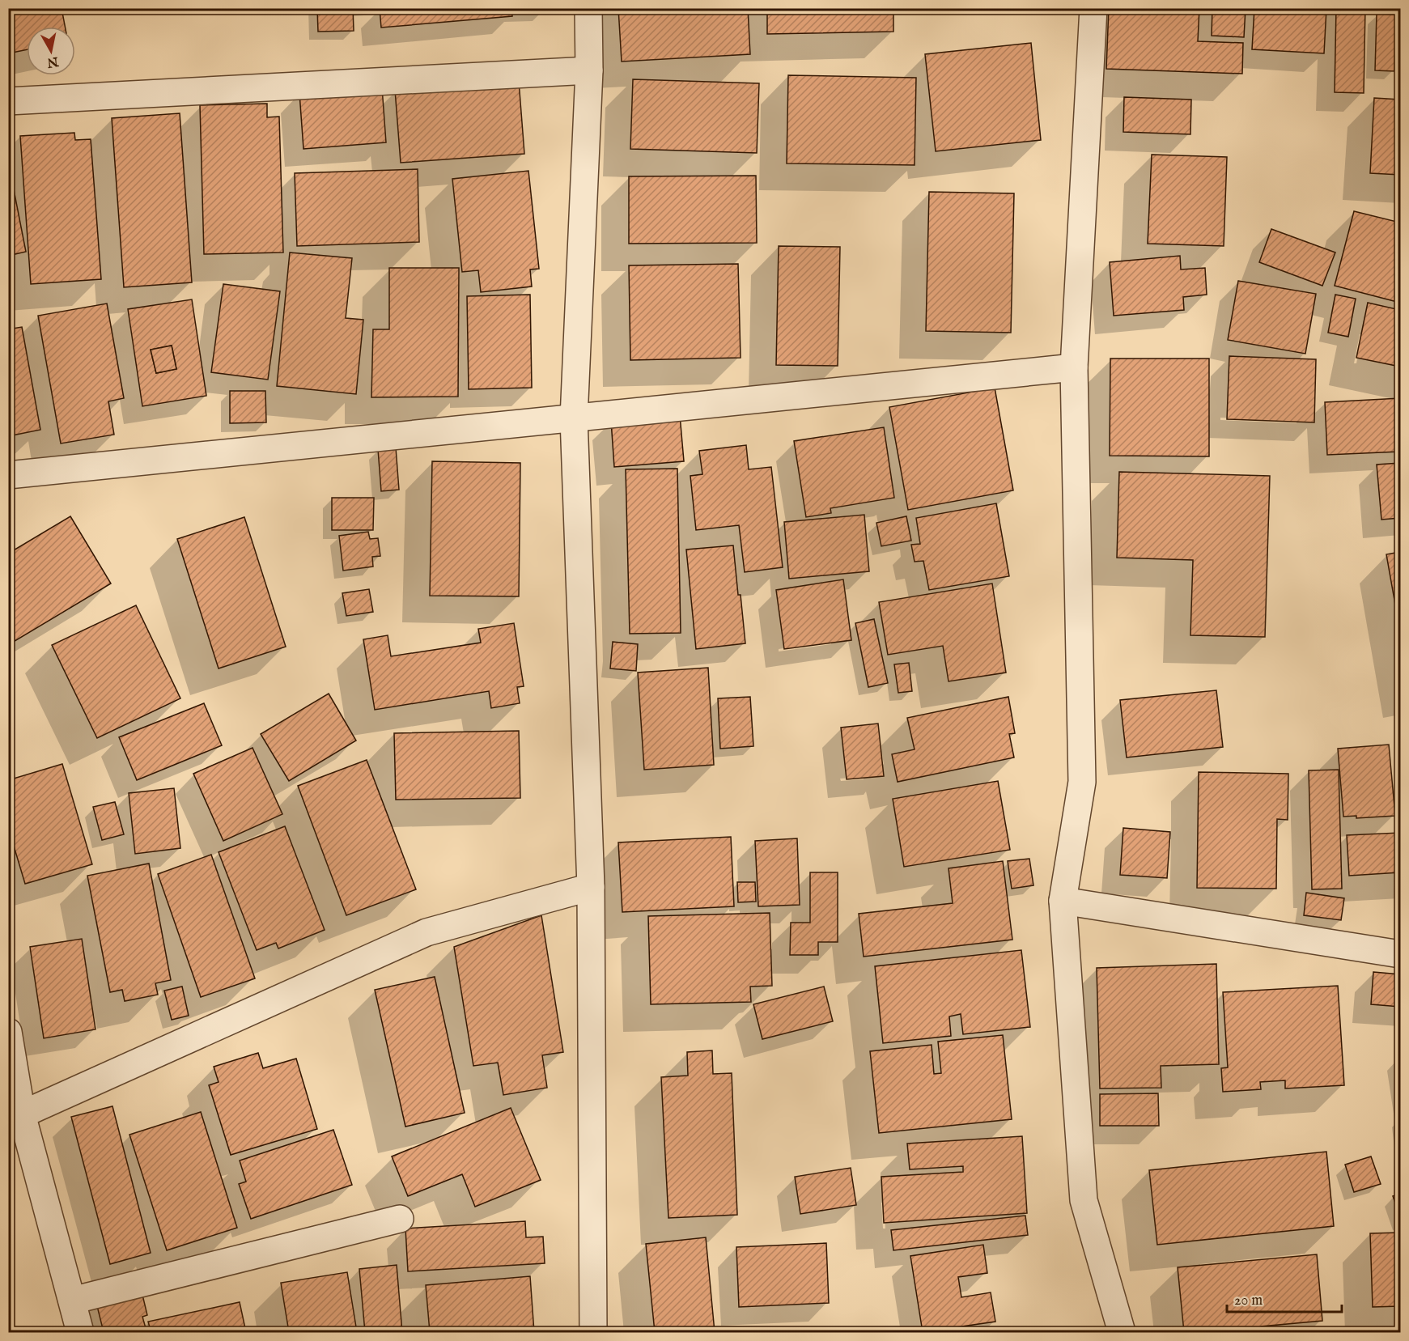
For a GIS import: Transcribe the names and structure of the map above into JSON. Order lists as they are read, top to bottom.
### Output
{
  "scale_bar": "20 m",
  "north": "bottom"
}
